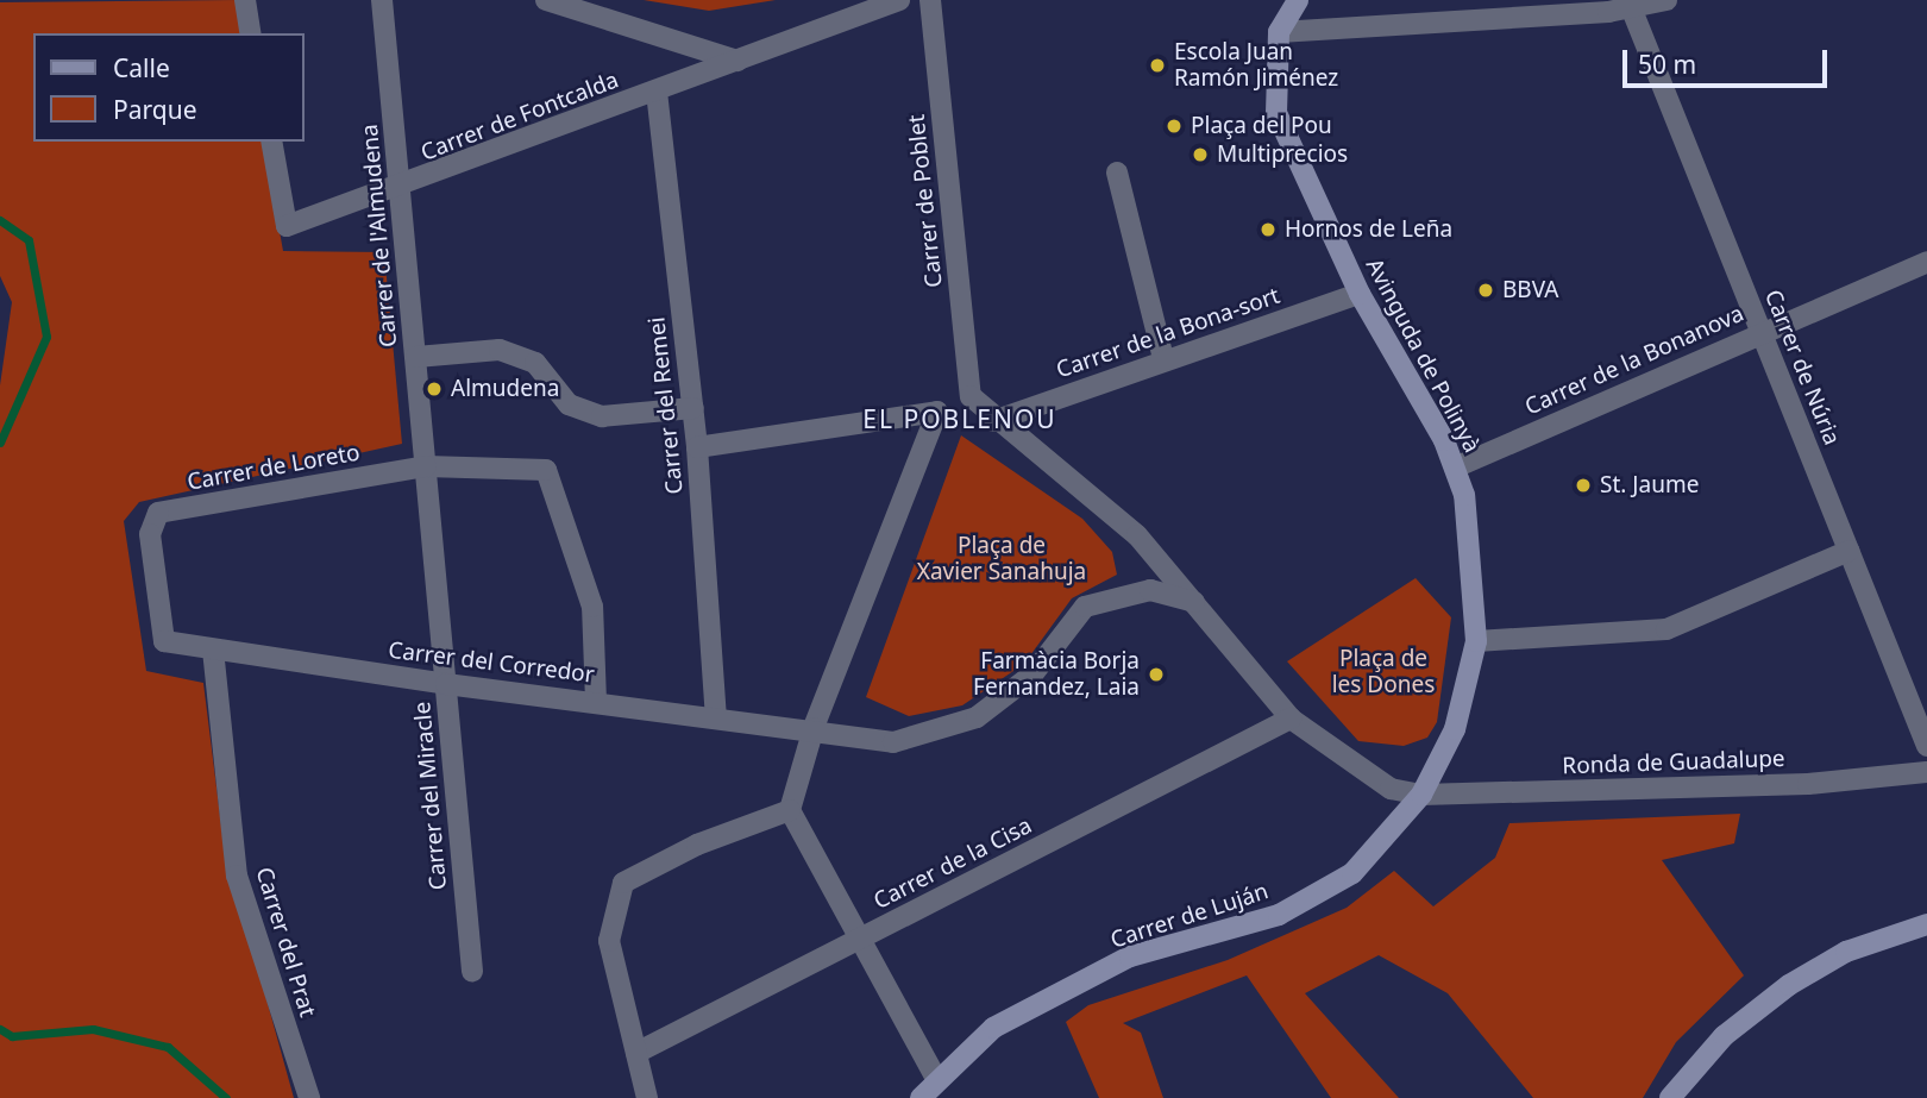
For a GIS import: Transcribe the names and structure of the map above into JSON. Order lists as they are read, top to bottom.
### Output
{
  "streets": {
    "street": [
      "Carrer de Fontcalda",
      "Carrer de Poblet",
      "Carrer de l'Almudena",
      "Carrer de la Bona-sort",
      "Avinguda de Polinyà",
      "Carrer de la Bonanova",
      "Carrer de Núria",
      "Carrer del Remei",
      "Carrer de Loreto",
      "Carrer del Corredor",
      "Ronda de Guadalupe",
      "Carrer del Miracle",
      "Carrer de la Cisa",
      "Carrer de Luján",
      "Carrer del Prat"
    ]
  },
  "crossings": [
    ["Carrer de Fontcalda", "Carrer de l'Almudena"],
    ["Carrer de Fontcalda", "Carrer del Remei"],
    ["Carrer de Poblet", "Carrer de la Bona-sort"],
    ["Carrer de l'Almudena", "Carrer de Loreto"],
    ["Carrer de l'Almudena", "Carrer del Miracle"],
    ["Carrer de la Bona-sort", "Avinguda de Polinyà"],
    ["Avinguda de Polinyà", "Carrer de la Bonanova"],
    ["Avinguda de Polinyà", "Ronda de Guadalupe"],
    ["Avinguda de Polinyà", "Carrer de Luján"],
    ["Carrer de la Bonanova", "Carrer de Núria"],
    ["Carrer del Remei", "Carrer del Corredor"],
    ["Carrer de Loreto", "Carrer del Corredor"],
    ["Carrer de Loreto", "Carrer del Miracle"],
    ["Carrer del Corredor", "Carrer del Miracle"],
    ["Carrer del Corredor", "Carrer del Prat"],
    ["Ronda de Guadalupe", "Carrer de Luján"]
  ],
  "districts": ["EL POBLENOU"],
  "parks": ["Plaça de Xavier Sanahuja", "Plaça de les Dones"],
  "places": [
    "Escola Juan Ramón Jiménez",
    "Plaça del Pou",
    "Multiprecios",
    "Hornos de Leña",
    "BBVA",
    "Almudena",
    "St. Jaume",
    "Farmàcia Borja Fernandez, Laia"
  ],
  "legend": ["Calle", "Parque"],
  "scale_bar": "50 m"
}
